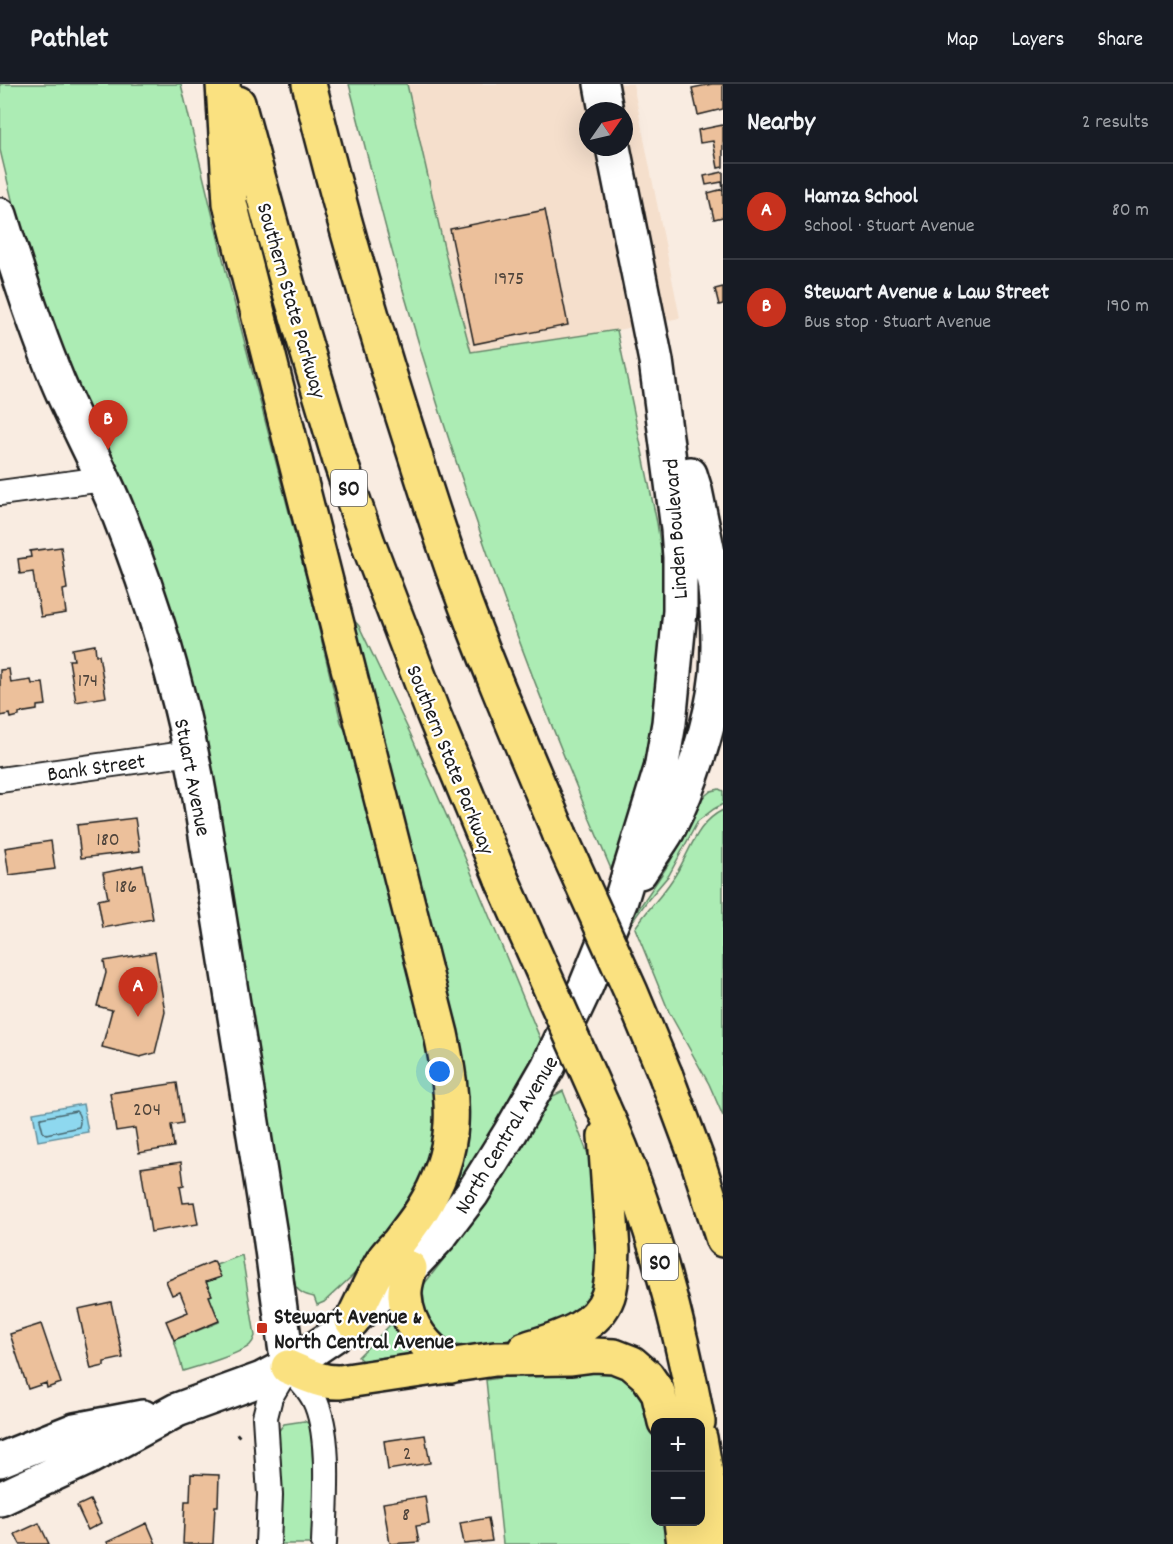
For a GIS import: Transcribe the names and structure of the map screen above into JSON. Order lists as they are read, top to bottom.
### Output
{
  "streets": {
    "highway": ["Southern State Parkway", "SO"],
    "main road": ["Linden Boulevard", "Stuart Avenue", "North Central Avenue"],
    "street": ["Bank Street"]
  },
  "crossings": [
    ["Linden Boulevard", "North Central Avenue"],
    ["Bank Street", "Stuart Avenue"],
    ["Stuart Avenue", "North Central Avenue"]
  ],
  "places": {
    "transit": ["Stewart Avenue & North Central Avenue"]
  },
  "house_numbers": [
    "1975",
    "174",
    "180",
    "186",
    "204",
    "2",
    "8"
  ],
  "north": "top right",
  "page": {
    "header": "Pathlet",
    "nav": ["Map", "Layers", "Share"],
    "heading": ["Nearby", "2 results"],
    "list": [
      {
        "mark": "A",
        "name": "Hamza School",
        "note": "School · Stuart Avenue",
        "value": "80 m"
      },
      {
        "mark": "B",
        "name": "Stewart Avenue & Law Street",
        "note": "Bus stop · Stuart Avenue",
        "value": "190 m"
      }
    ],
    "pins": ["B", "A"],
    "map_buttons": ["+", "−"]
  }
}
